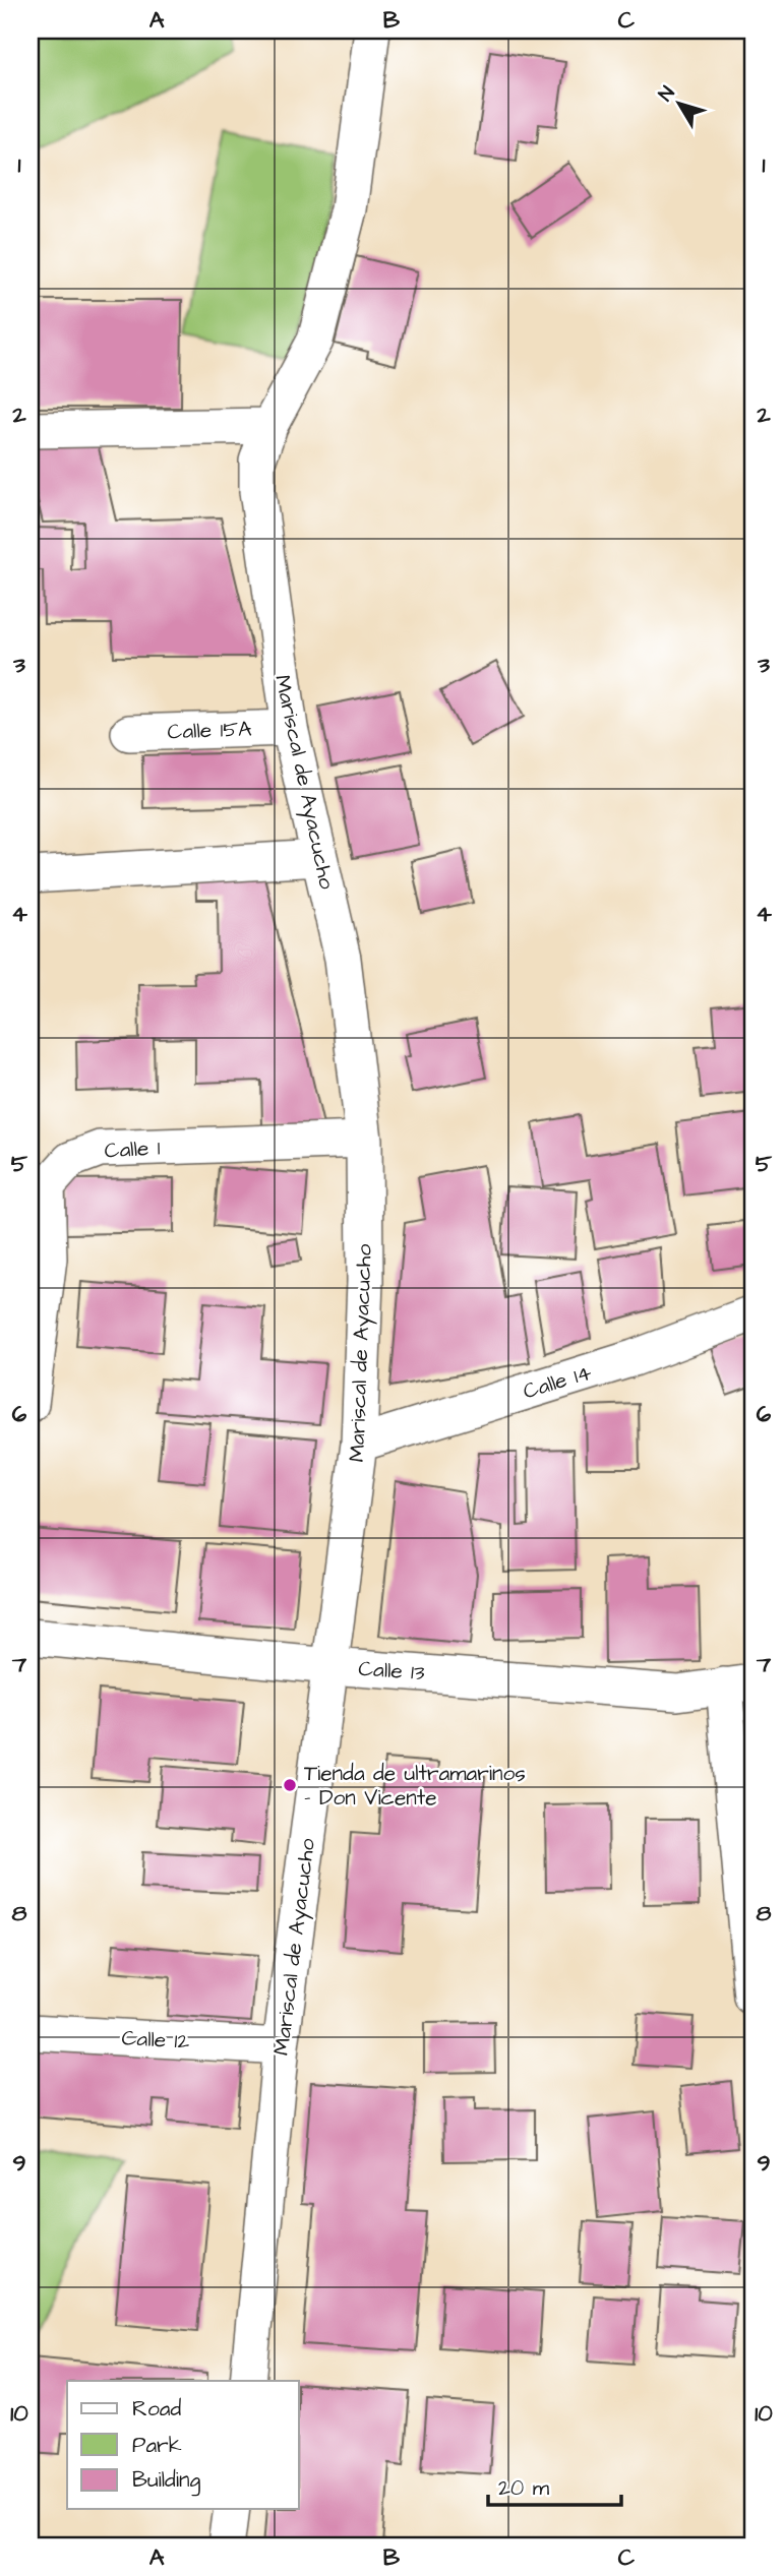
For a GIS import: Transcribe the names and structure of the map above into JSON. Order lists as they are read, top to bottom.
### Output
{
  "streets": {
    "street": [
      "Calle 15A",
      "Mariscal de Ayacucho",
      "Calle 1",
      "Calle 14",
      "Calle 13",
      "Calle 12"
    ]
  },
  "crossings": [
    ["Calle 15A", "Mariscal de Ayacucho"],
    ["Mariscal de Ayacucho", "Calle 1"],
    ["Mariscal de Ayacucho", "Calle 14"],
    ["Mariscal de Ayacucho", "Calle 13"],
    ["Mariscal de Ayacucho", "Calle 12"]
  ],
  "places": ["Tienda de ultramarinos - Don Vicente"],
  "legend": ["Road", "Park", "Building"],
  "scale_bar": "20 m",
  "north": "top left",
  "grid": {
    "columns": ["A", "B", "C"],
    "rows": [
      "1",
      "2",
      "3",
      "4",
      "5",
      "6",
      "7",
      "8",
      "9",
      "10"
    ]
  }
}
